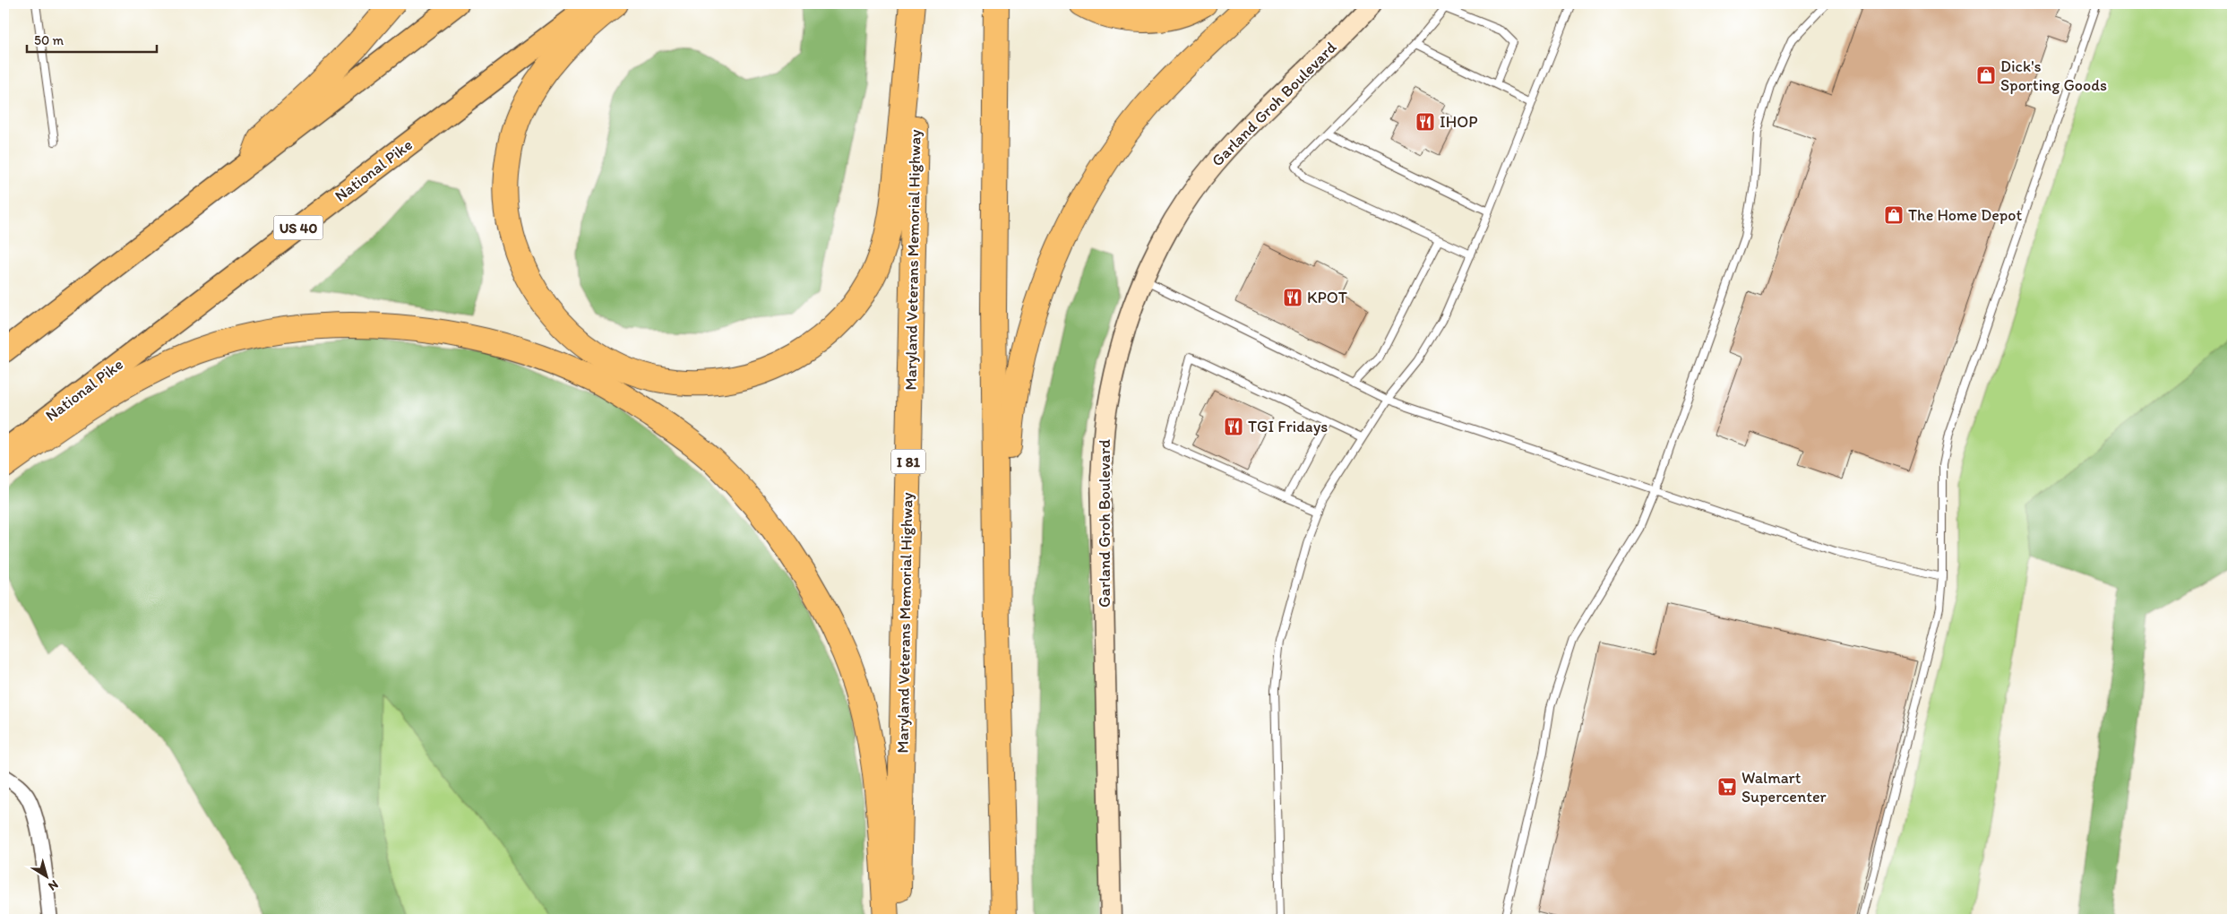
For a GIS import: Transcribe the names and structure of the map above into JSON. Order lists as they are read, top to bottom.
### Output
{
  "streets": {
    "highway": ["Maryland Veterans Memorial Highway", "I 81"],
    "main road": ["National Pike", "US 40"],
    "street": ["Garland Groh Boulevard"]
  },
  "places": {
    "shop": ["Dick's Sporting Goods", "The Home Depot"],
    "restaurant": ["IHOP", "KPOT", "TGI Fridays"],
    "supermarket": ["Walmart Supercenter"]
  },
  "scale_bar": "50 m",
  "north": "bottom right"
}
